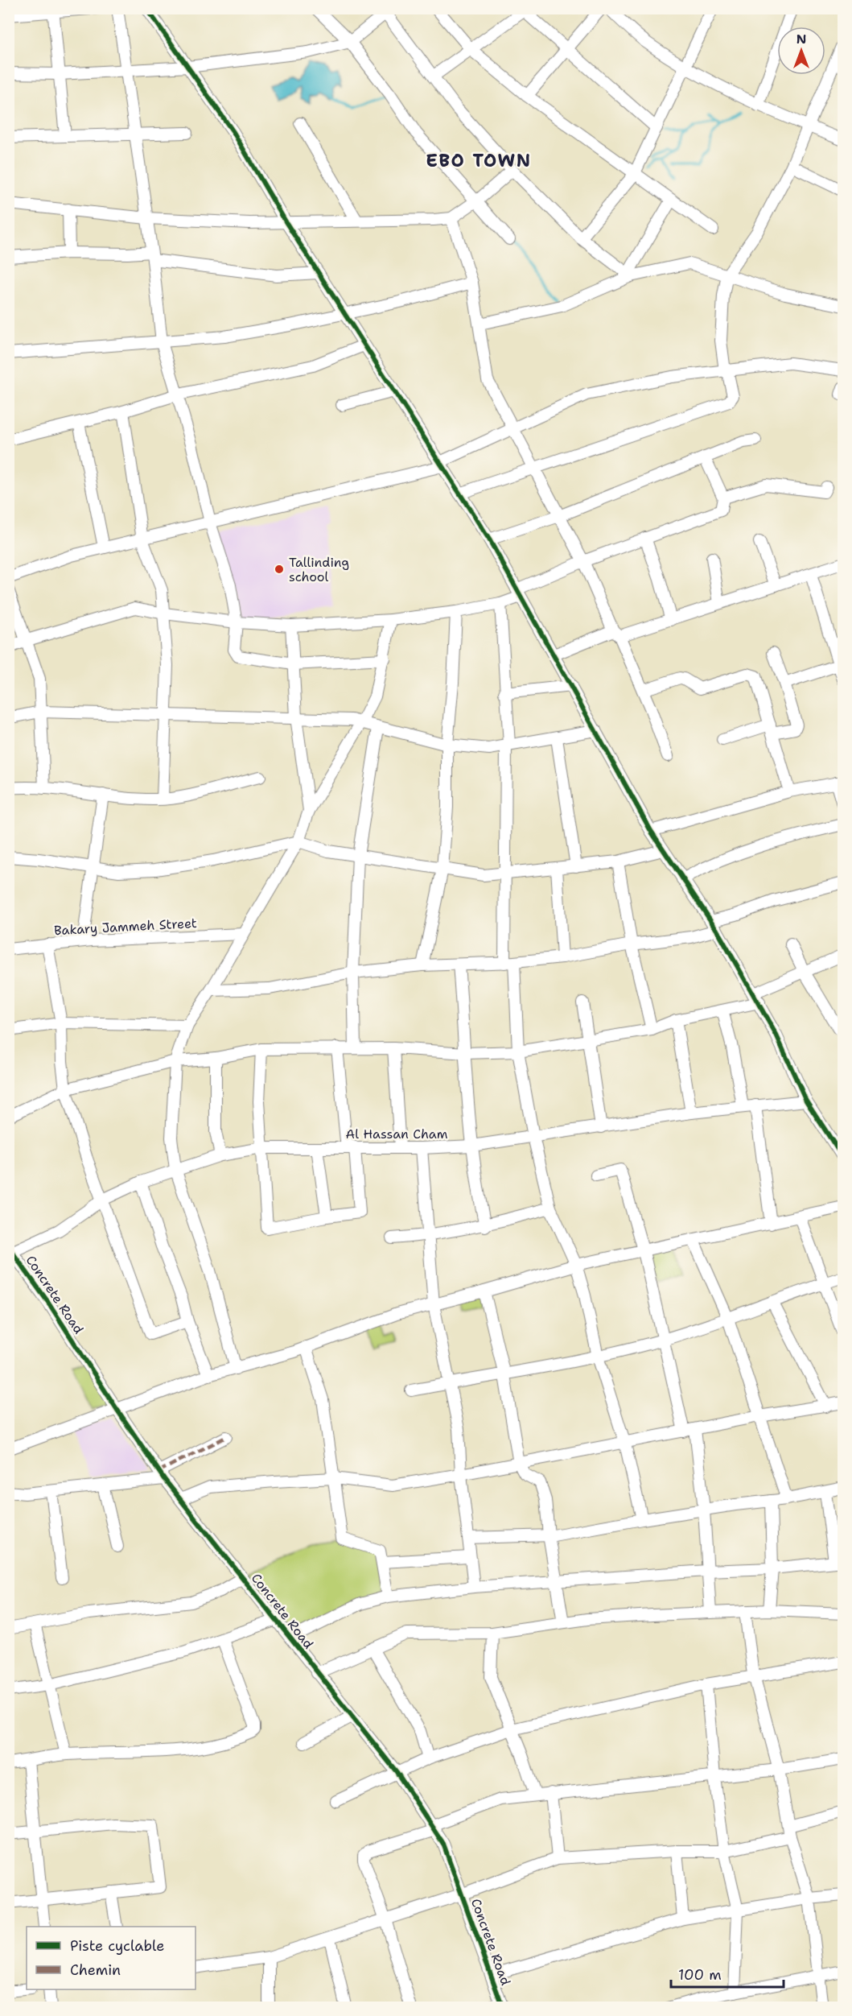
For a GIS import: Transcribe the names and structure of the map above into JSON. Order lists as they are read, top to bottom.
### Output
{
  "streets": {
    "street": ["Bakary Jammeh Street", "Al Hassan Cham", "Concrete Road"]
  },
  "crossings": [
    ["Al Hassan Cham", "Concrete Road"]
  ],
  "districts": ["EBO TOWN"],
  "places": ["Tallinding school"],
  "legend": ["Piste cyclable", "Chemin"],
  "scale_bar": "100 m",
  "north": "top"
}
